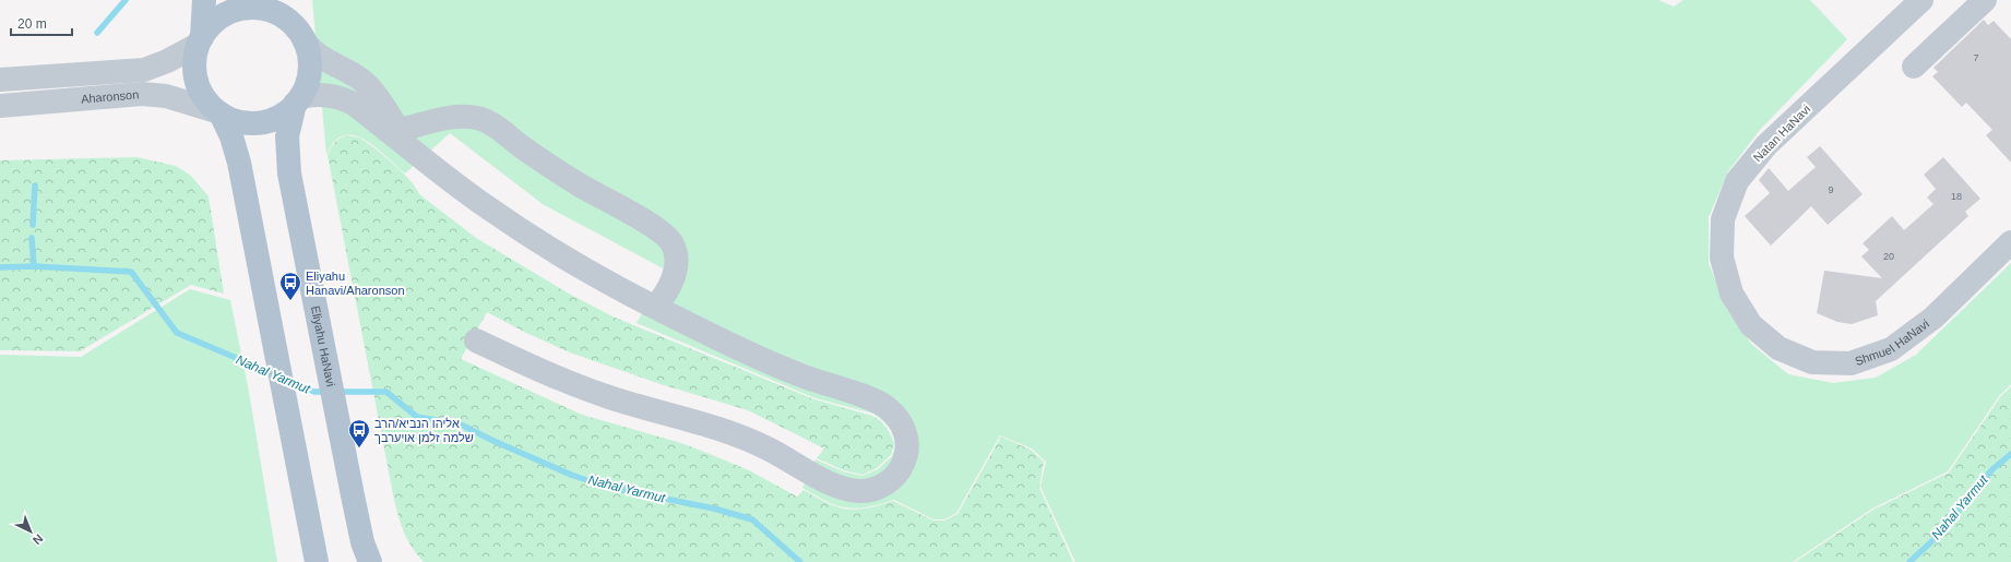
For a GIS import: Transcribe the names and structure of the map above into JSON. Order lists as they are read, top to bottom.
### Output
{
  "streets": {
    "main road": ["Eliyahu HaNavi"],
    "street": ["Aharonson", "Natan HaNavi", "Shmuel HaNavi"]
  },
  "crossings": [
    ["Aharonson", "Eliyahu HaNavi"],
    ["Natan HaNavi", "Shmuel HaNavi"]
  ],
  "water": ["Nahal Yarmut"],
  "places": {
    "bus stop": ["Eliyahu Hanavi/Aharonson", "אליהו הנביא/הרב שלמה זלמן אויערבך"]
  },
  "house_numbers": [
    "7",
    "9",
    "18",
    "20"
  ],
  "scale_bar": "20 m",
  "north": "bottom right"
}
